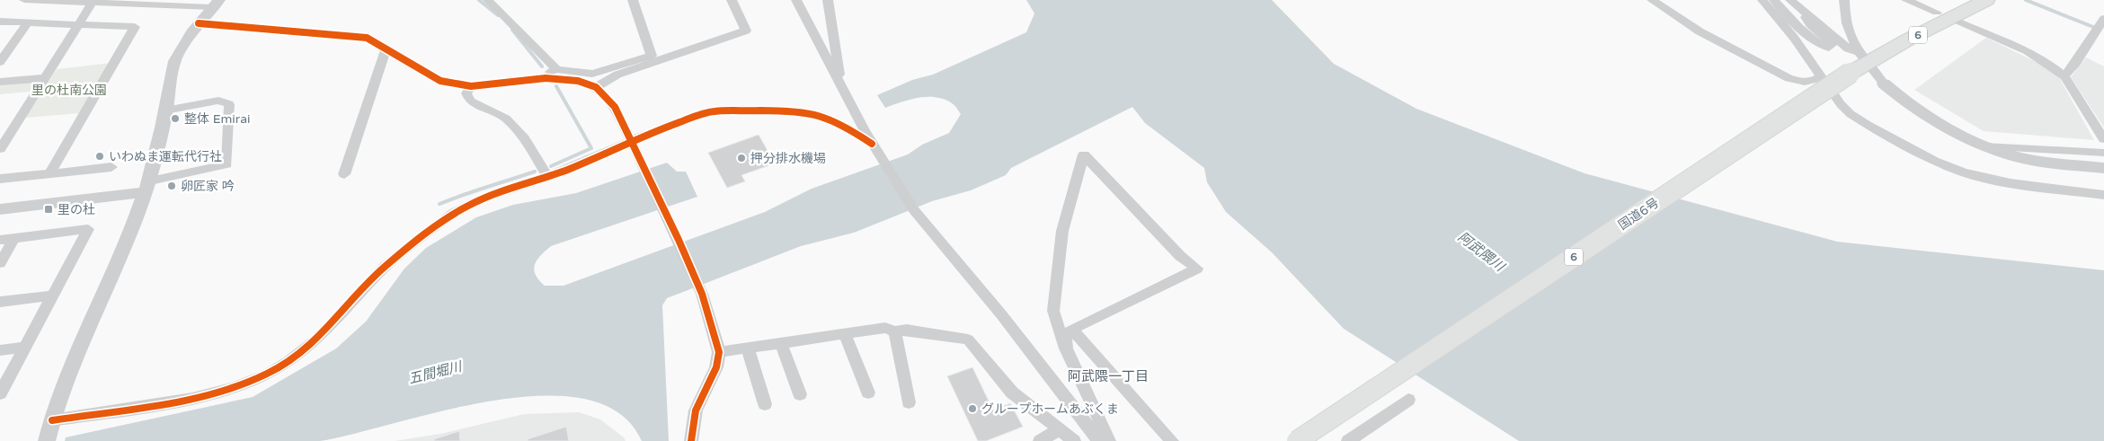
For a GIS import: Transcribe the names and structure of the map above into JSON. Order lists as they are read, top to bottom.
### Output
{
  "streets": {
    "highway": ["6", "国道6号"]
  },
  "districts": ["阿武隈一丁目"],
  "water": ["阿武隈川", "五間堀川"],
  "parks": ["里の杜南公園"],
  "places": {
    "other": [
      "整体 Emirai",
      "いわぬま運転代行社",
      "押分排水機場",
      "卵匠家 吟",
      "グループホームあぶくま"
    ],
    "transit": ["里の杜"]
  }
}
